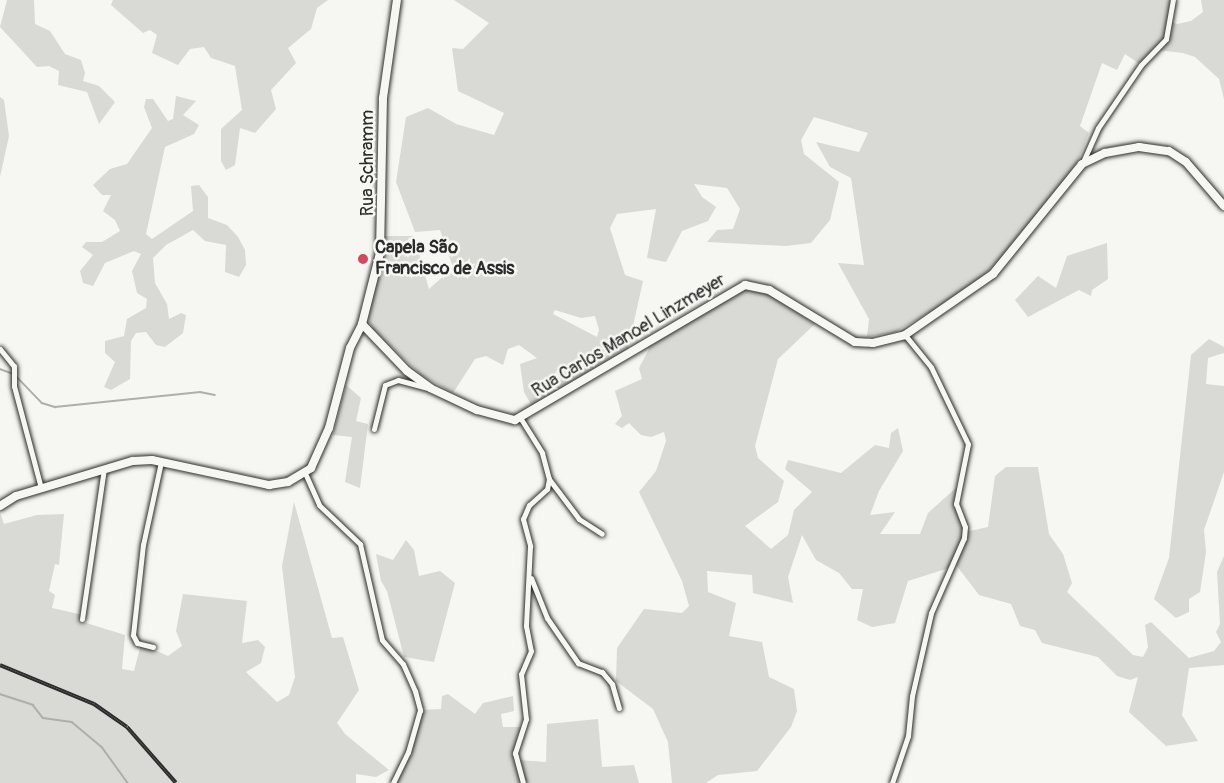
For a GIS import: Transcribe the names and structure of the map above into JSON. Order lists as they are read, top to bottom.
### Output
{
  "streets": {
    "street": ["Rua Schramm", "Rua Carlos Manoel Linzmeyer"]
  },
  "crossings": [
    ["Rua Schramm", "Rua Carlos Manoel Linzmeyer"]
  ],
  "places": ["Capela São Francisco de Assis"]
}
